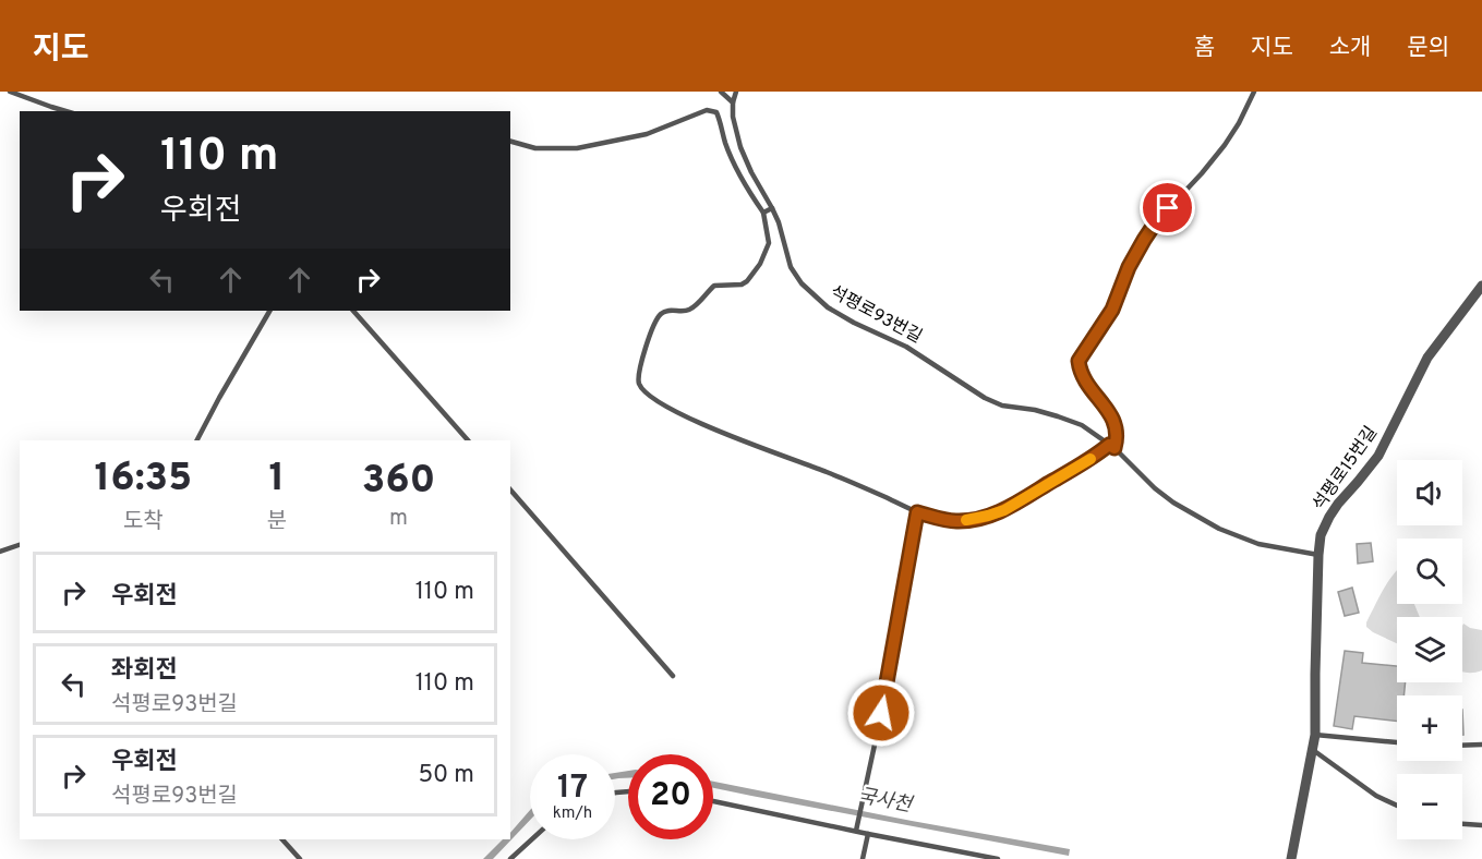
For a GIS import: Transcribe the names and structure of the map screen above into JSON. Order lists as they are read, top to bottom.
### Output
{
  "streets": {
    "street": ["석평로15번길"],
    "lane": ["석평로93번길"]
  },
  "crossings": [
    ["석평로93번길", "석평로15번길"]
  ],
  "water": ["국사천"],
  "page": {
    "header": "지도",
    "nav": [
      "홈",
      "지도",
      "소개",
      "문의"
    ],
    "turn": ["110 m", "우회전"],
    "eta": [
      "16:35",
      "도착",
      "1",
      "분",
      "360",
      "m"
    ],
    "map_buttons": ["+", "−"],
    "list": [
      {
        "name": "우회전",
        "value": "110 m"
      },
      {
        "name": "좌회전",
        "note": "석평로93번길",
        "value": "110 m"
      },
      {
        "name": "우회전",
        "note": "석평로93번길",
        "value": "50 m"
      }
    ],
    "speed": "17 km/h",
    "limit": "20"
  }
}
